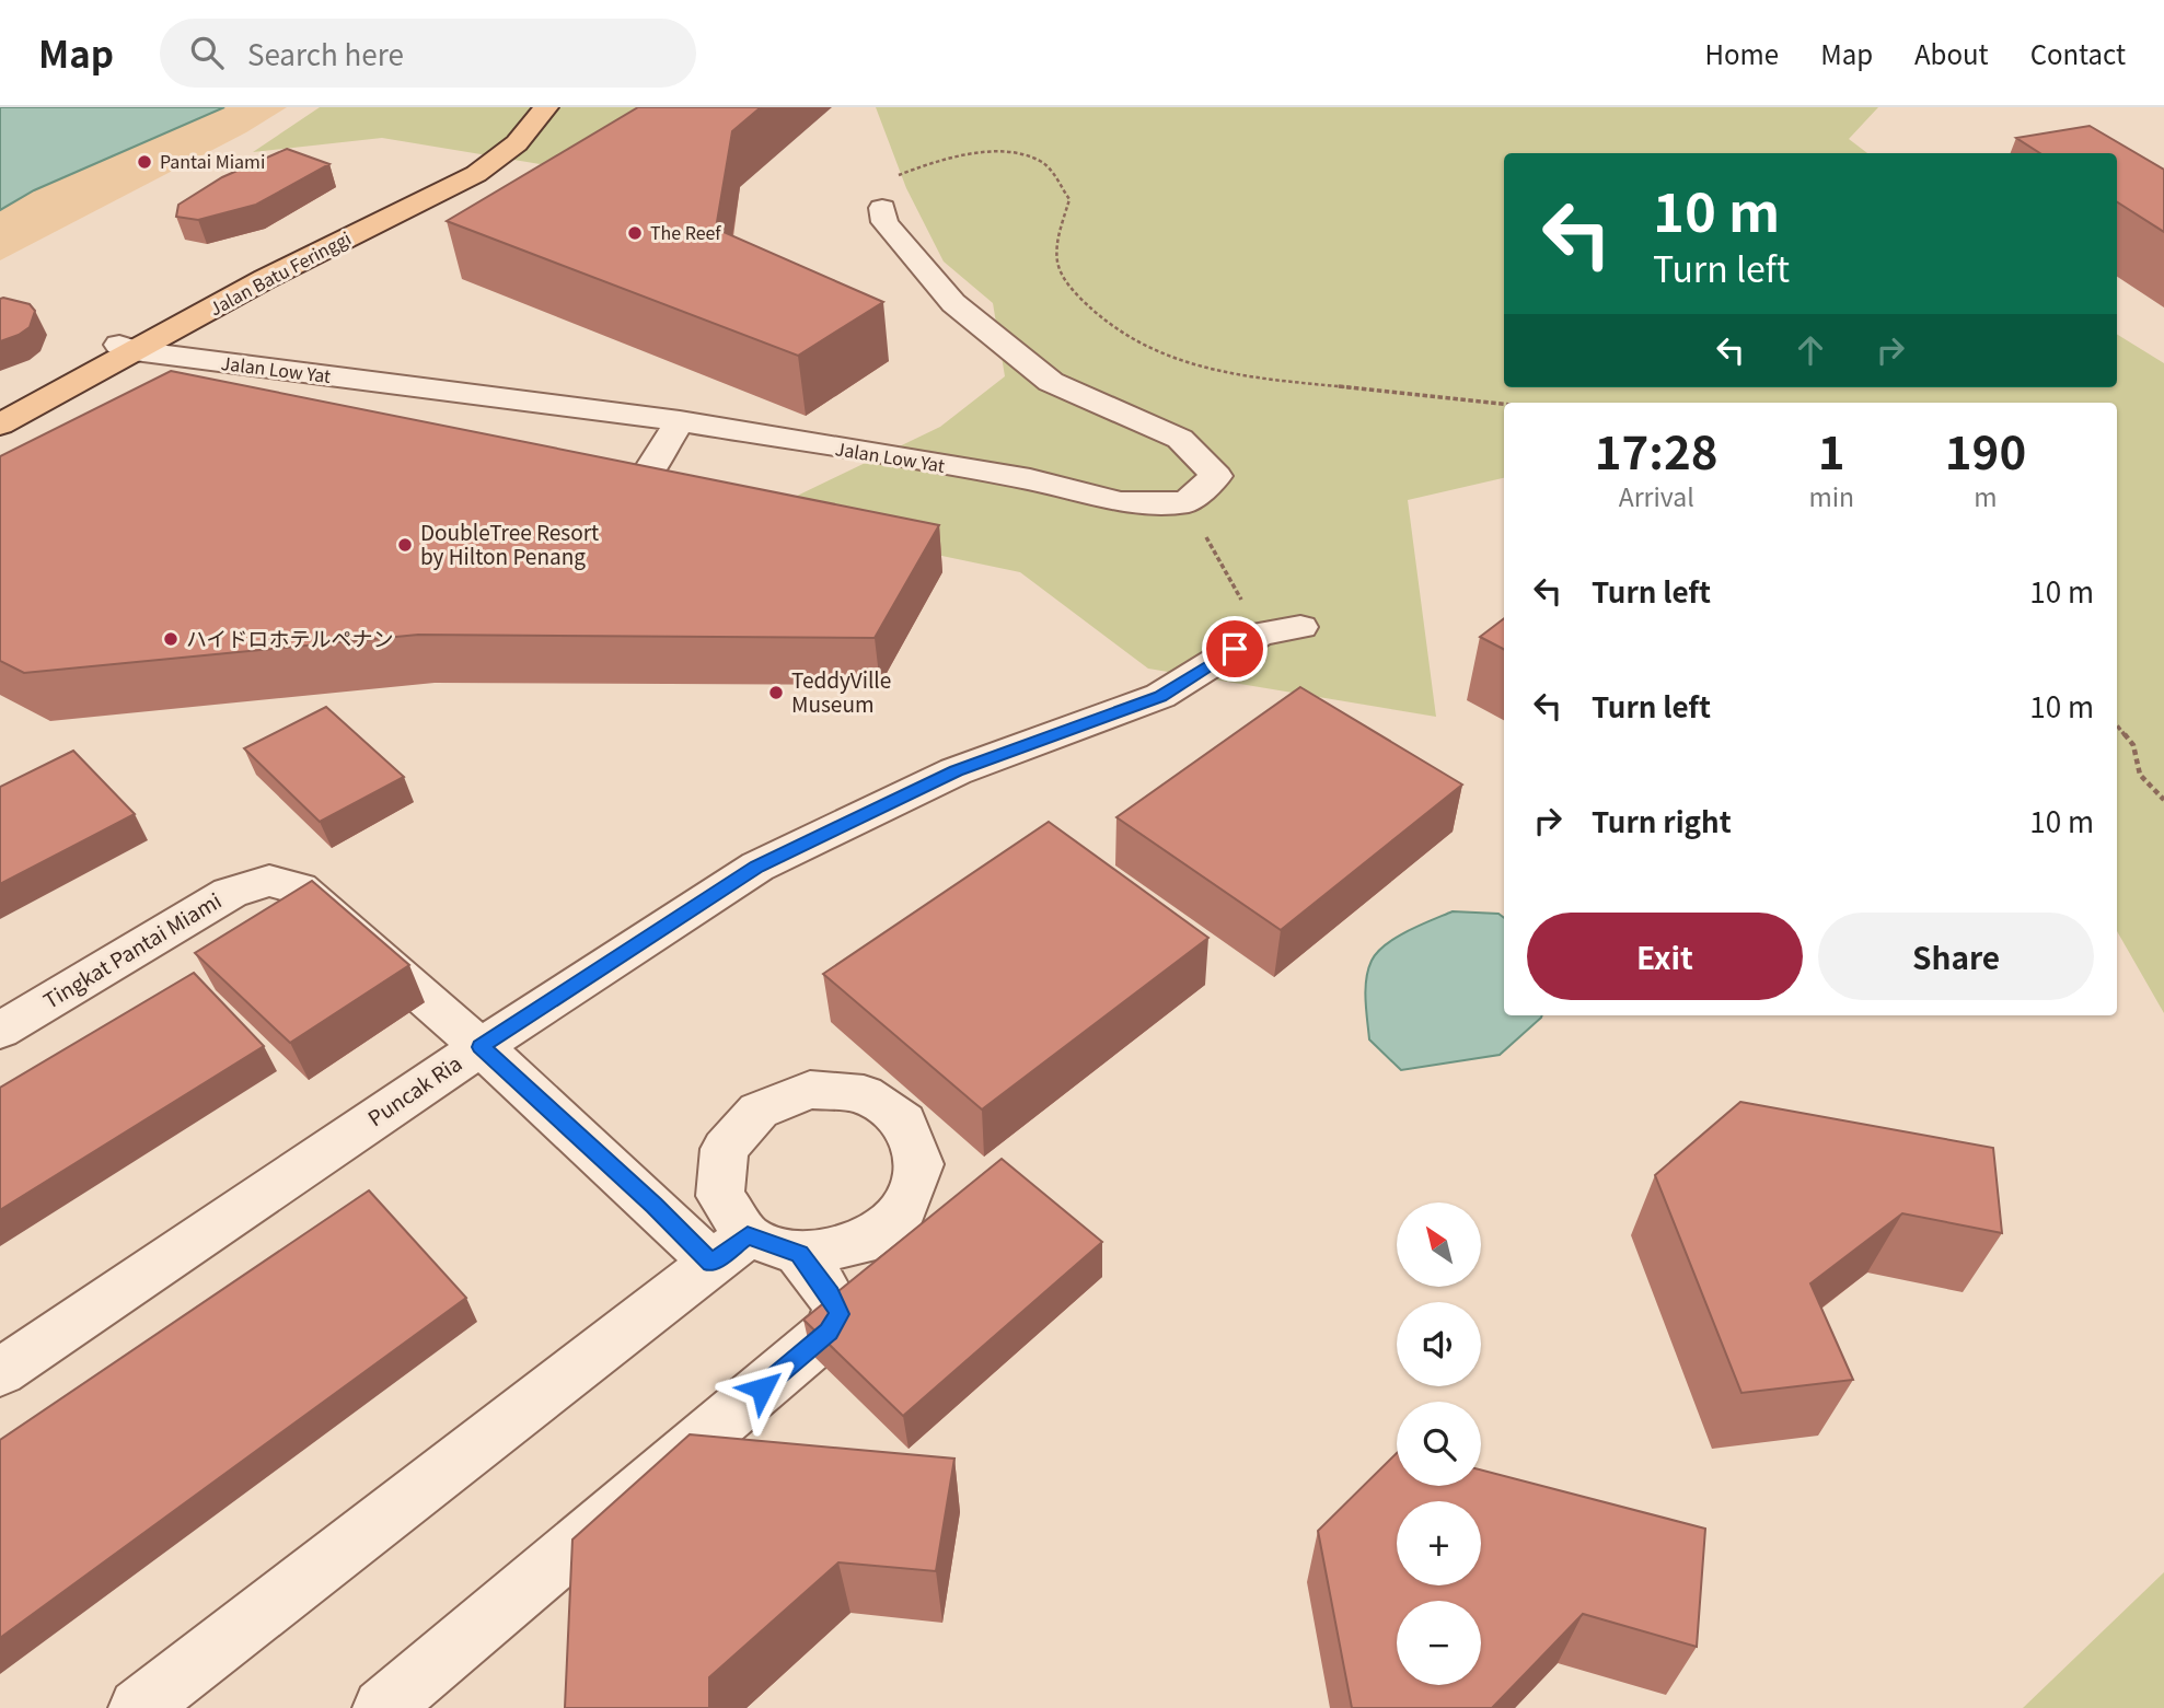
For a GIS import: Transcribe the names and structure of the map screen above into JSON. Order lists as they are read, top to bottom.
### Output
{
  "streets": {
    "main road": ["Jalan Batu Feringgi"],
    "street": ["Jalan Low Yat", "Tingkat Pantai Miami", "Puncak Ria"]
  },
  "crossings": [
    ["Jalan Batu Feringgi", "Jalan Low Yat"],
    ["Tingkat Pantai Miami", "Puncak Ria"]
  ],
  "places": [
    "Pantai Miami",
    "The Reef",
    "DoubleTree Resort by Hilton Penang",
    "ハイドロホテルペナン",
    "TeddyVille Museum"
  ],
  "north": "top left",
  "page": {
    "header": "Map",
    "search": "Search here",
    "nav": [
      "Home",
      "Map",
      "About",
      "Contact"
    ],
    "turn": ["10 m", "Turn left"],
    "eta": [
      "17:28",
      "Arrival",
      "1",
      "min",
      "190",
      "m"
    ],
    "list": [
      {
        "name": "Turn left",
        "value": "10 m"
      },
      {
        "name": "Turn left",
        "value": "10 m"
      },
      {
        "name": "Turn right",
        "value": "10 m"
      }
    ],
    "buttons": ["Exit", "Share"],
    "map_buttons": ["+", "−"]
  }
}
